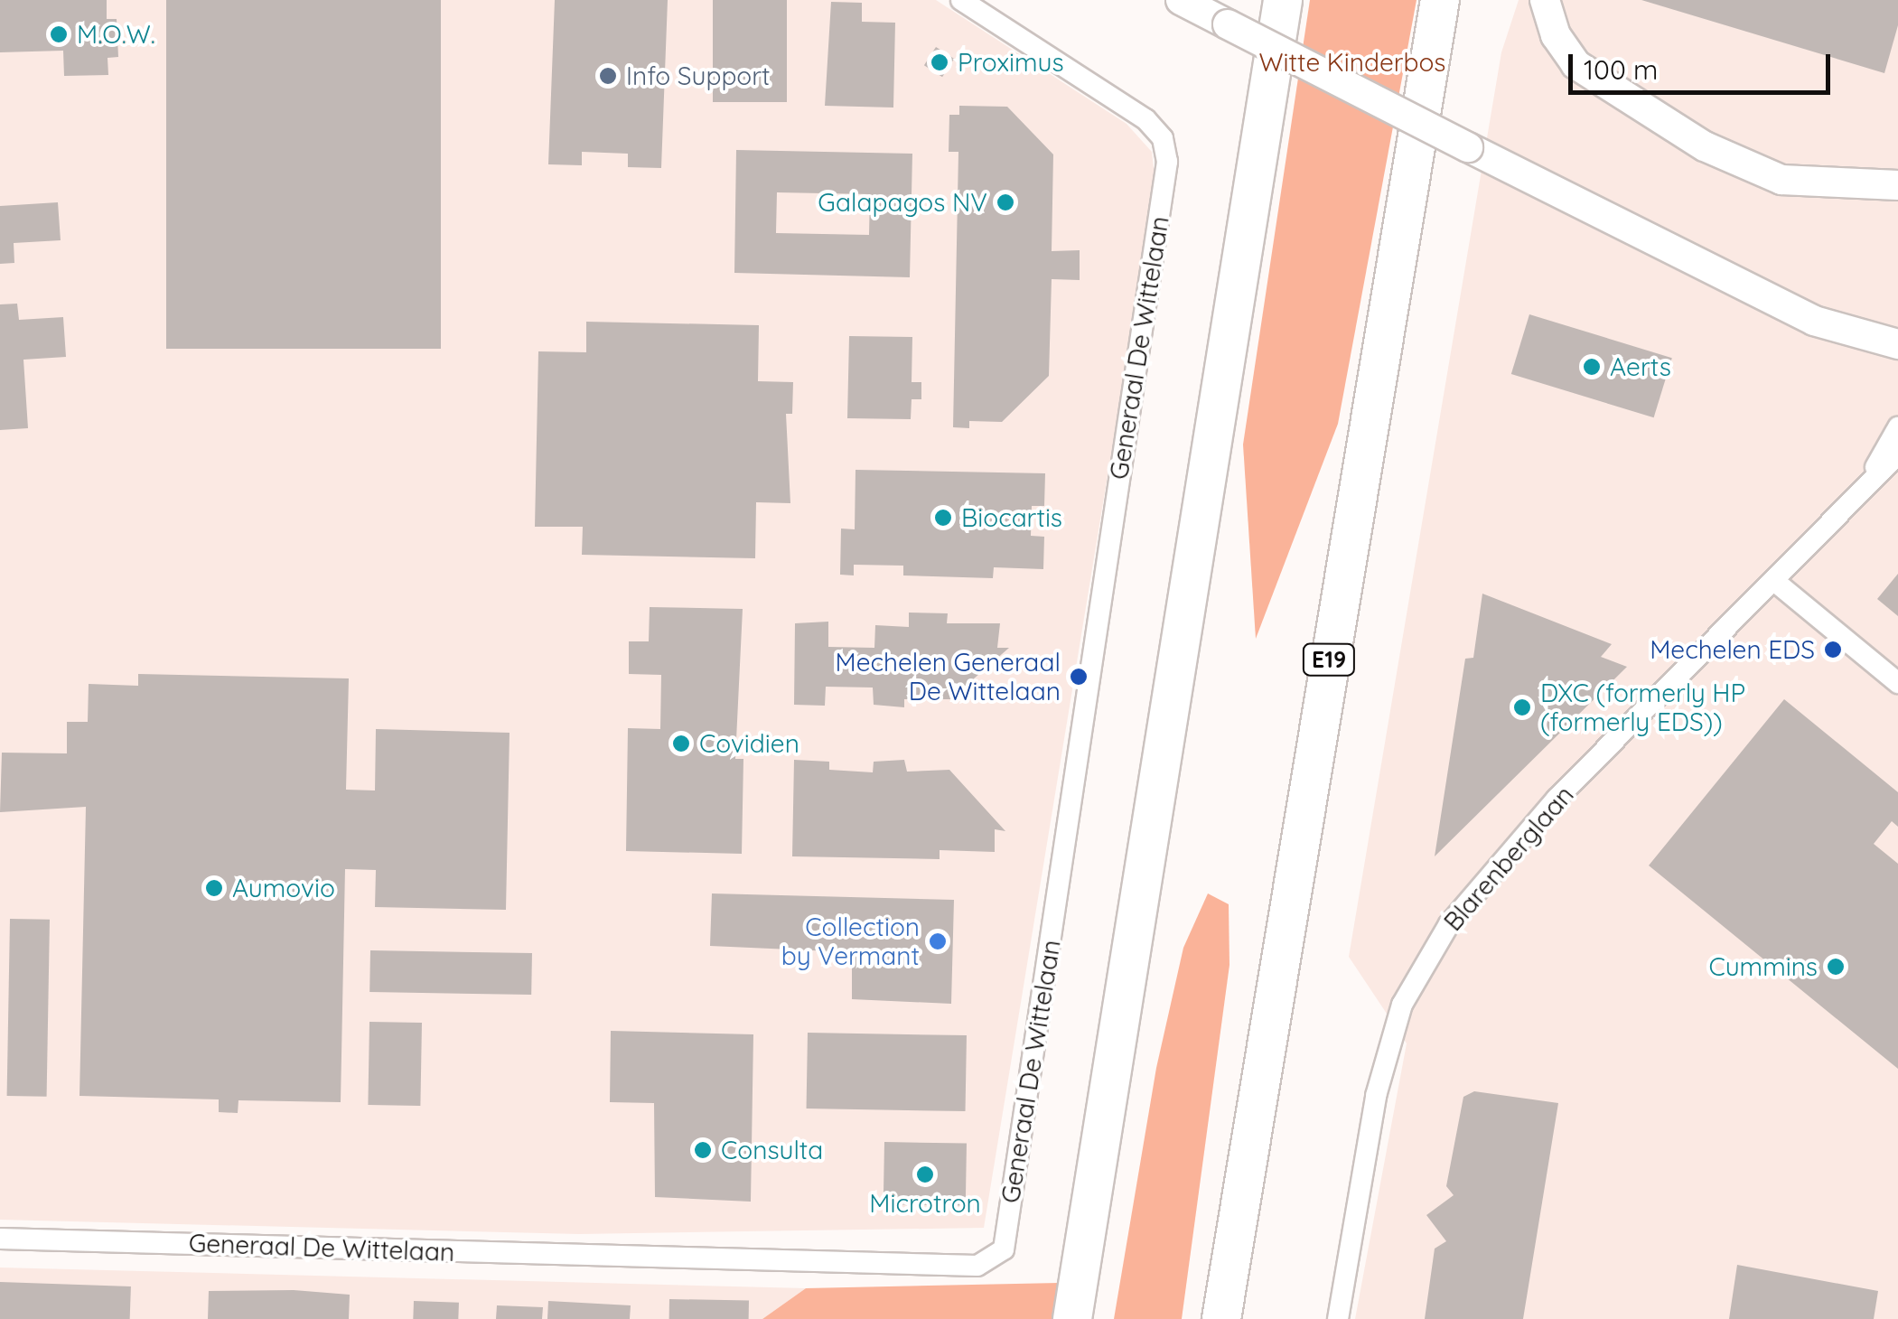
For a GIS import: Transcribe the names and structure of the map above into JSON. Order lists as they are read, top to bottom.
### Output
{
  "streets": {
    "highway": ["E19"],
    "street": ["Generaal De Wittelaan", "Blarenberglaan"]
  },
  "parks": ["Witte Kinderbos"],
  "places": [
    "M.O.W.",
    "Proximus",
    "Info Support",
    "Galapagos NV",
    "Aerts",
    "Biocartis",
    "Mechelen EDS",
    "Mechelen Generaal De Wittelaan",
    "DXC (formerly HP (formerly EDS))",
    "Covidien",
    "Aumovio",
    "Collection by Vermant",
    "Cummins",
    "Consulta",
    "Microtron"
  ],
  "scale_bar": "100 m"
}
